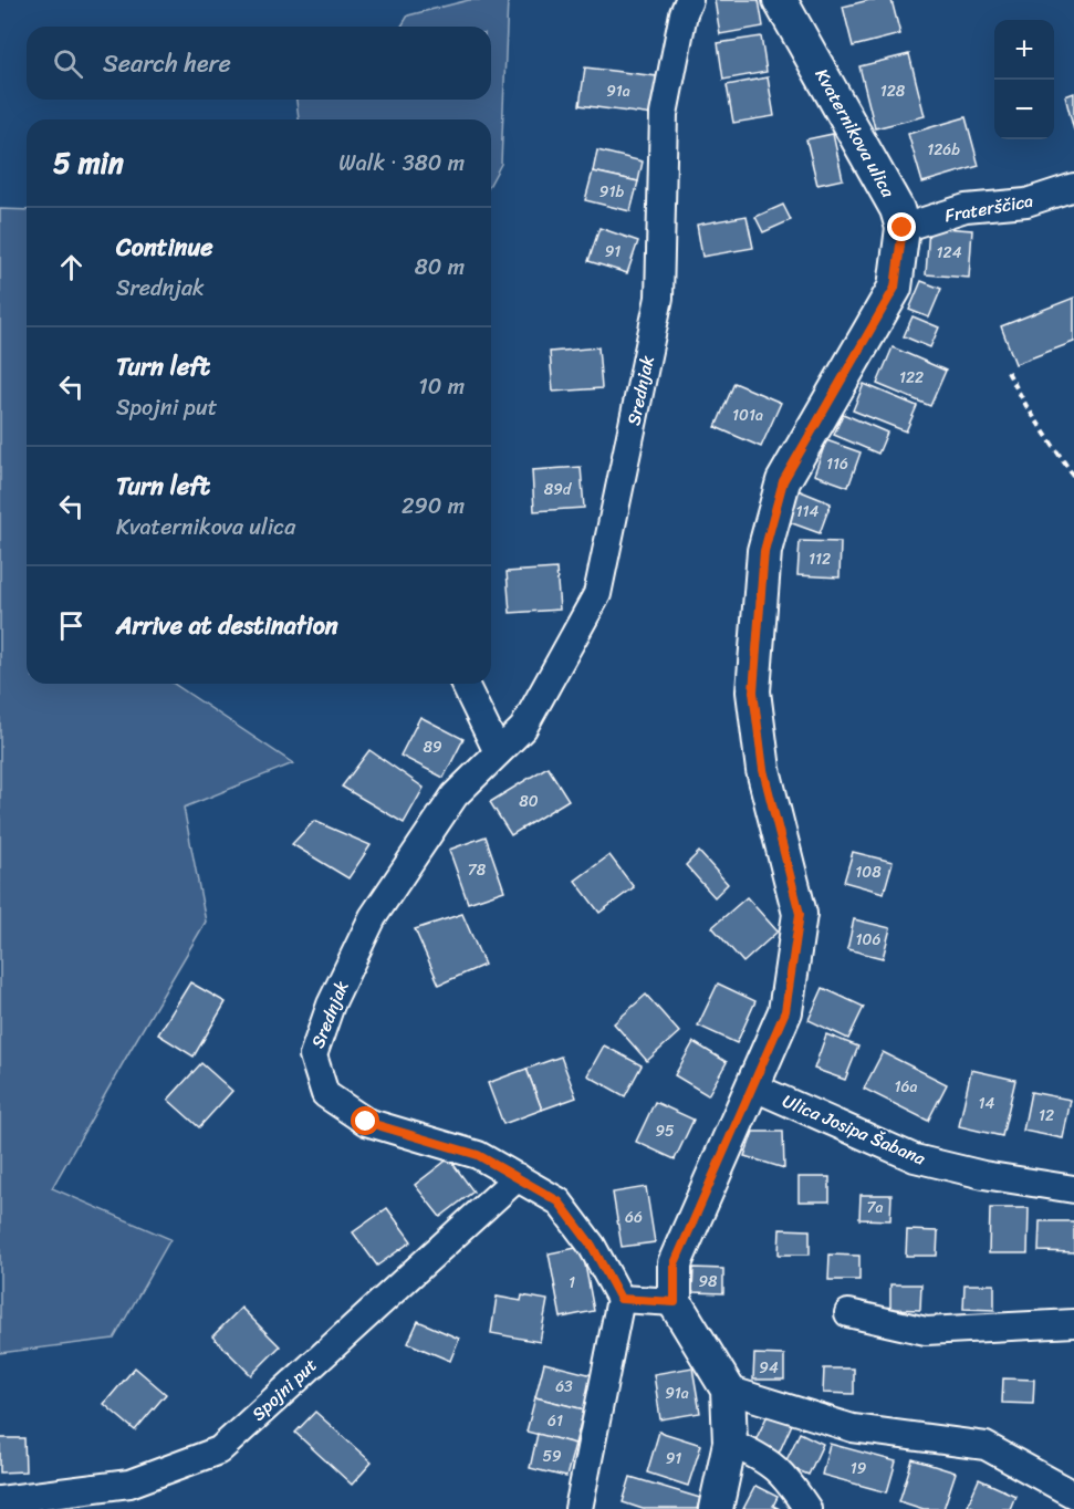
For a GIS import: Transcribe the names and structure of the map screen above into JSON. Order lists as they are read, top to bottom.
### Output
{
  "streets": {
    "street": [
      "Kvaternikova ulica",
      "Fraterščica",
      "Srednjak",
      "Ulica Josipa Šabana",
      "Spojni put"
    ]
  },
  "crossings": [
    ["Kvaternikova ulica", "Fraterščica"],
    ["Kvaternikova ulica", "Ulica Josipa Šabana"],
    ["Srednjak", "Spojni put"]
  ],
  "house_numbers": [
    "91a",
    "128",
    "126b",
    "91b",
    "91",
    "124",
    "122",
    "101a",
    "116",
    "89d",
    "114",
    "112",
    "89",
    "80",
    "78",
    "108",
    "106",
    "16a",
    "14",
    "12",
    "95",
    "7a",
    "66",
    "98",
    "1",
    "94",
    "63",
    "91a",
    "61",
    "59",
    "91",
    "19"
  ],
  "page": {
    "map_buttons": ["+", "−"],
    "search": "Search here",
    "heading": ["5 min", "Walk · 380 m"],
    "list": [
      ["Continue", "Srednjak", "80 m"],
      ["Turn left", "Spojni put", "10 m"],
      ["Turn left", "Kvaternikova ulica", "290 m"],
      "Arrive at destination"
    ]
  }
}
